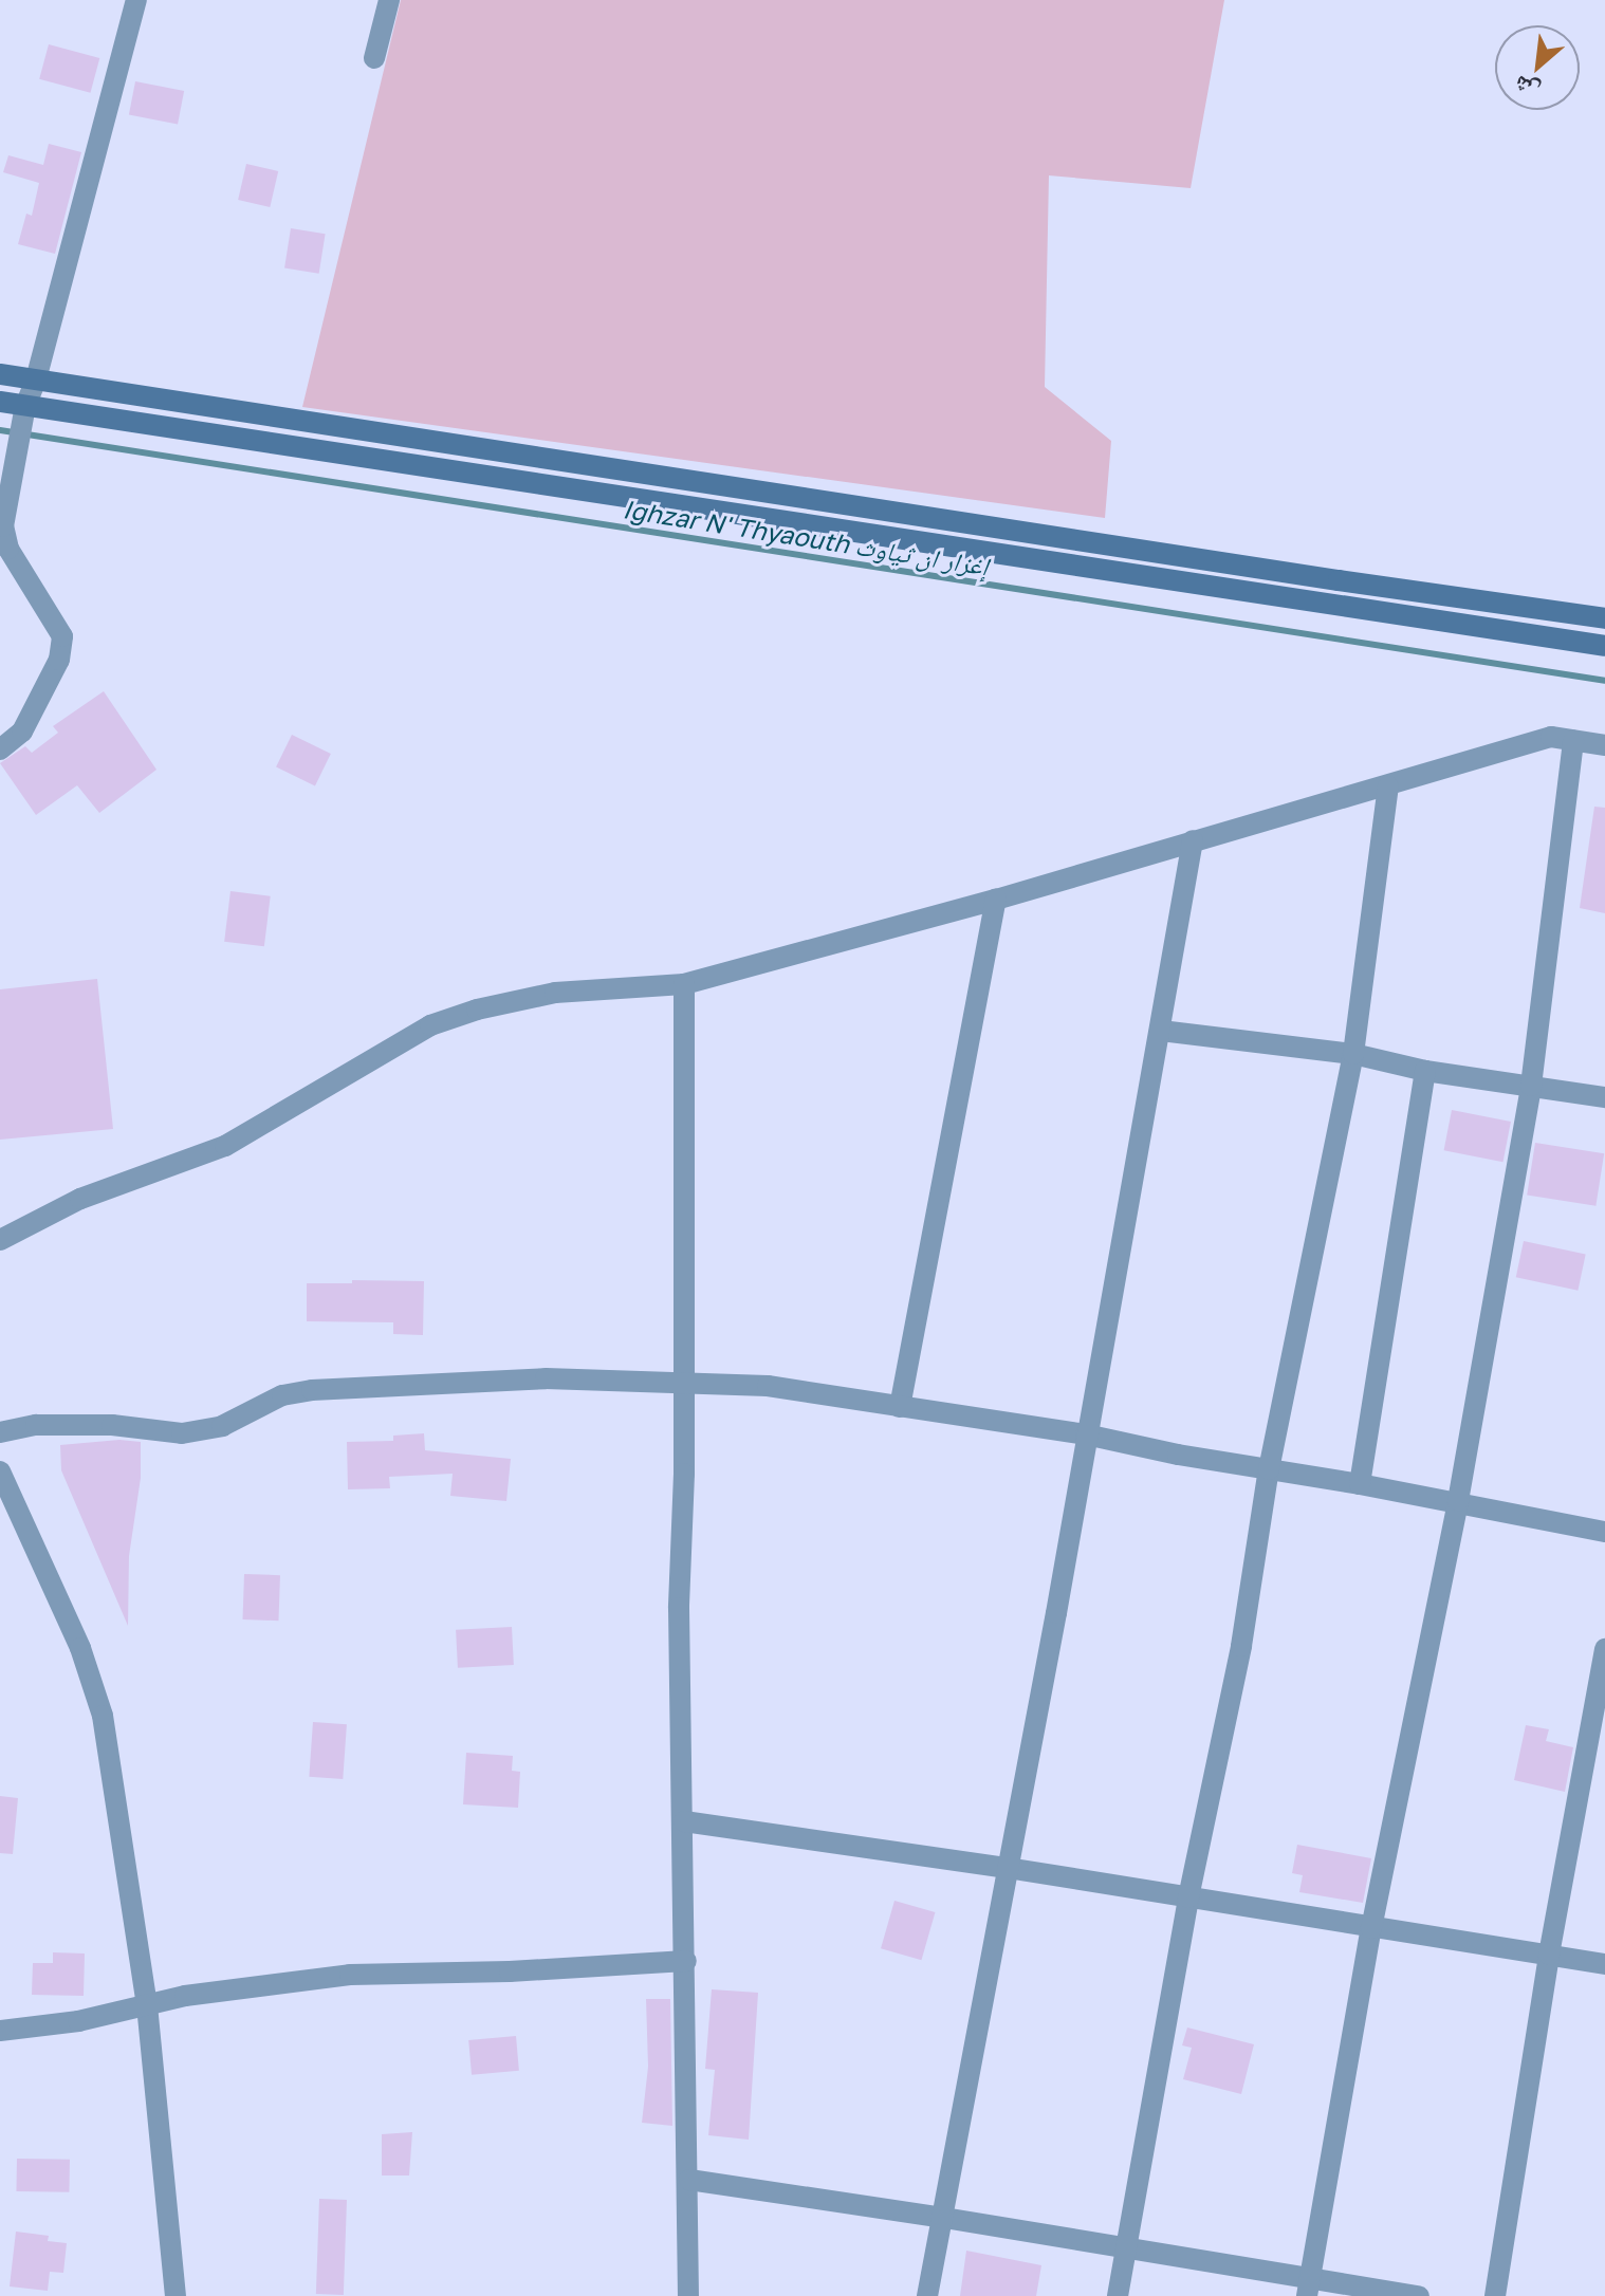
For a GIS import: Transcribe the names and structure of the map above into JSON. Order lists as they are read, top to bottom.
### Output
{
  "water": ["Ighzar N' Thyaouth إغزار ان ثياوث"],
  "north": "bottom left"
}
